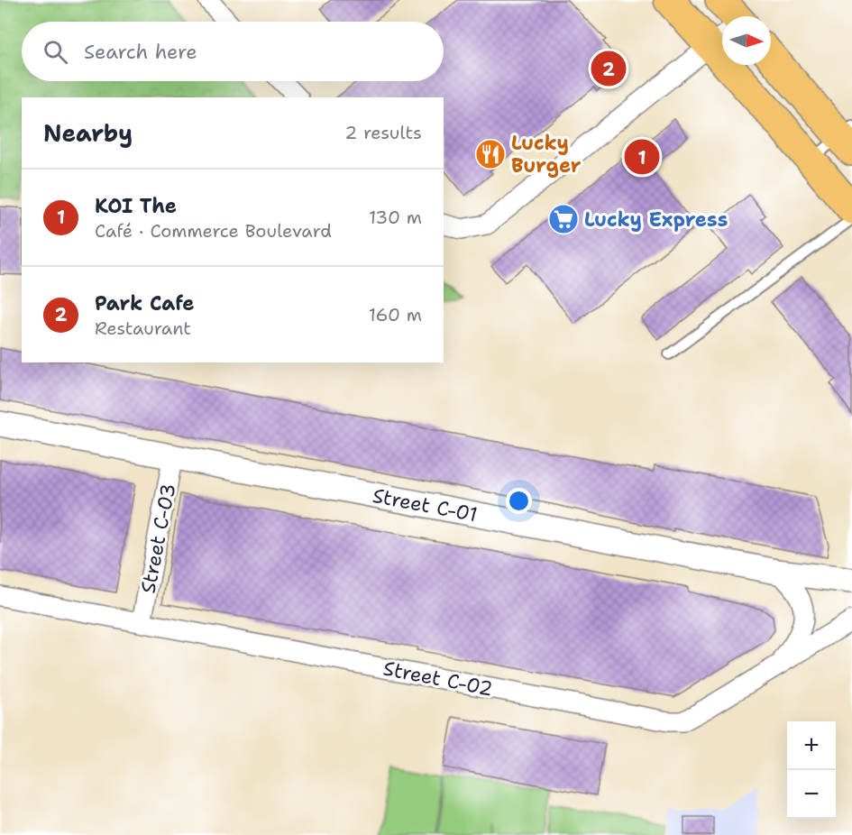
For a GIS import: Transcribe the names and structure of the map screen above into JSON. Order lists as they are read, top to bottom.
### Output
{
  "streets": {
    "street": ["Street C-01", "Street C-03", "Street C-02"]
  },
  "crossings": [
    ["Street C-01", "Street C-03"],
    ["Street C-03", "Street C-02"]
  ],
  "places": {
    "restaurant": ["Lucky Burger"],
    "supermarket": ["Lucky Express"]
  },
  "north": "right",
  "page": {
    "search": "Search here",
    "pins": ["2", "1"],
    "heading": ["Nearby", "2 results"],
    "list": [
      {
        "mark": "1",
        "name": "KOI The",
        "note": "Café · Commerce Boulevard",
        "value": "130 m"
      },
      {
        "mark": "2",
        "name": "Park Cafe",
        "note": "Restaurant",
        "value": "160 m"
      }
    ],
    "map_buttons": ["+", "−"]
  }
}
